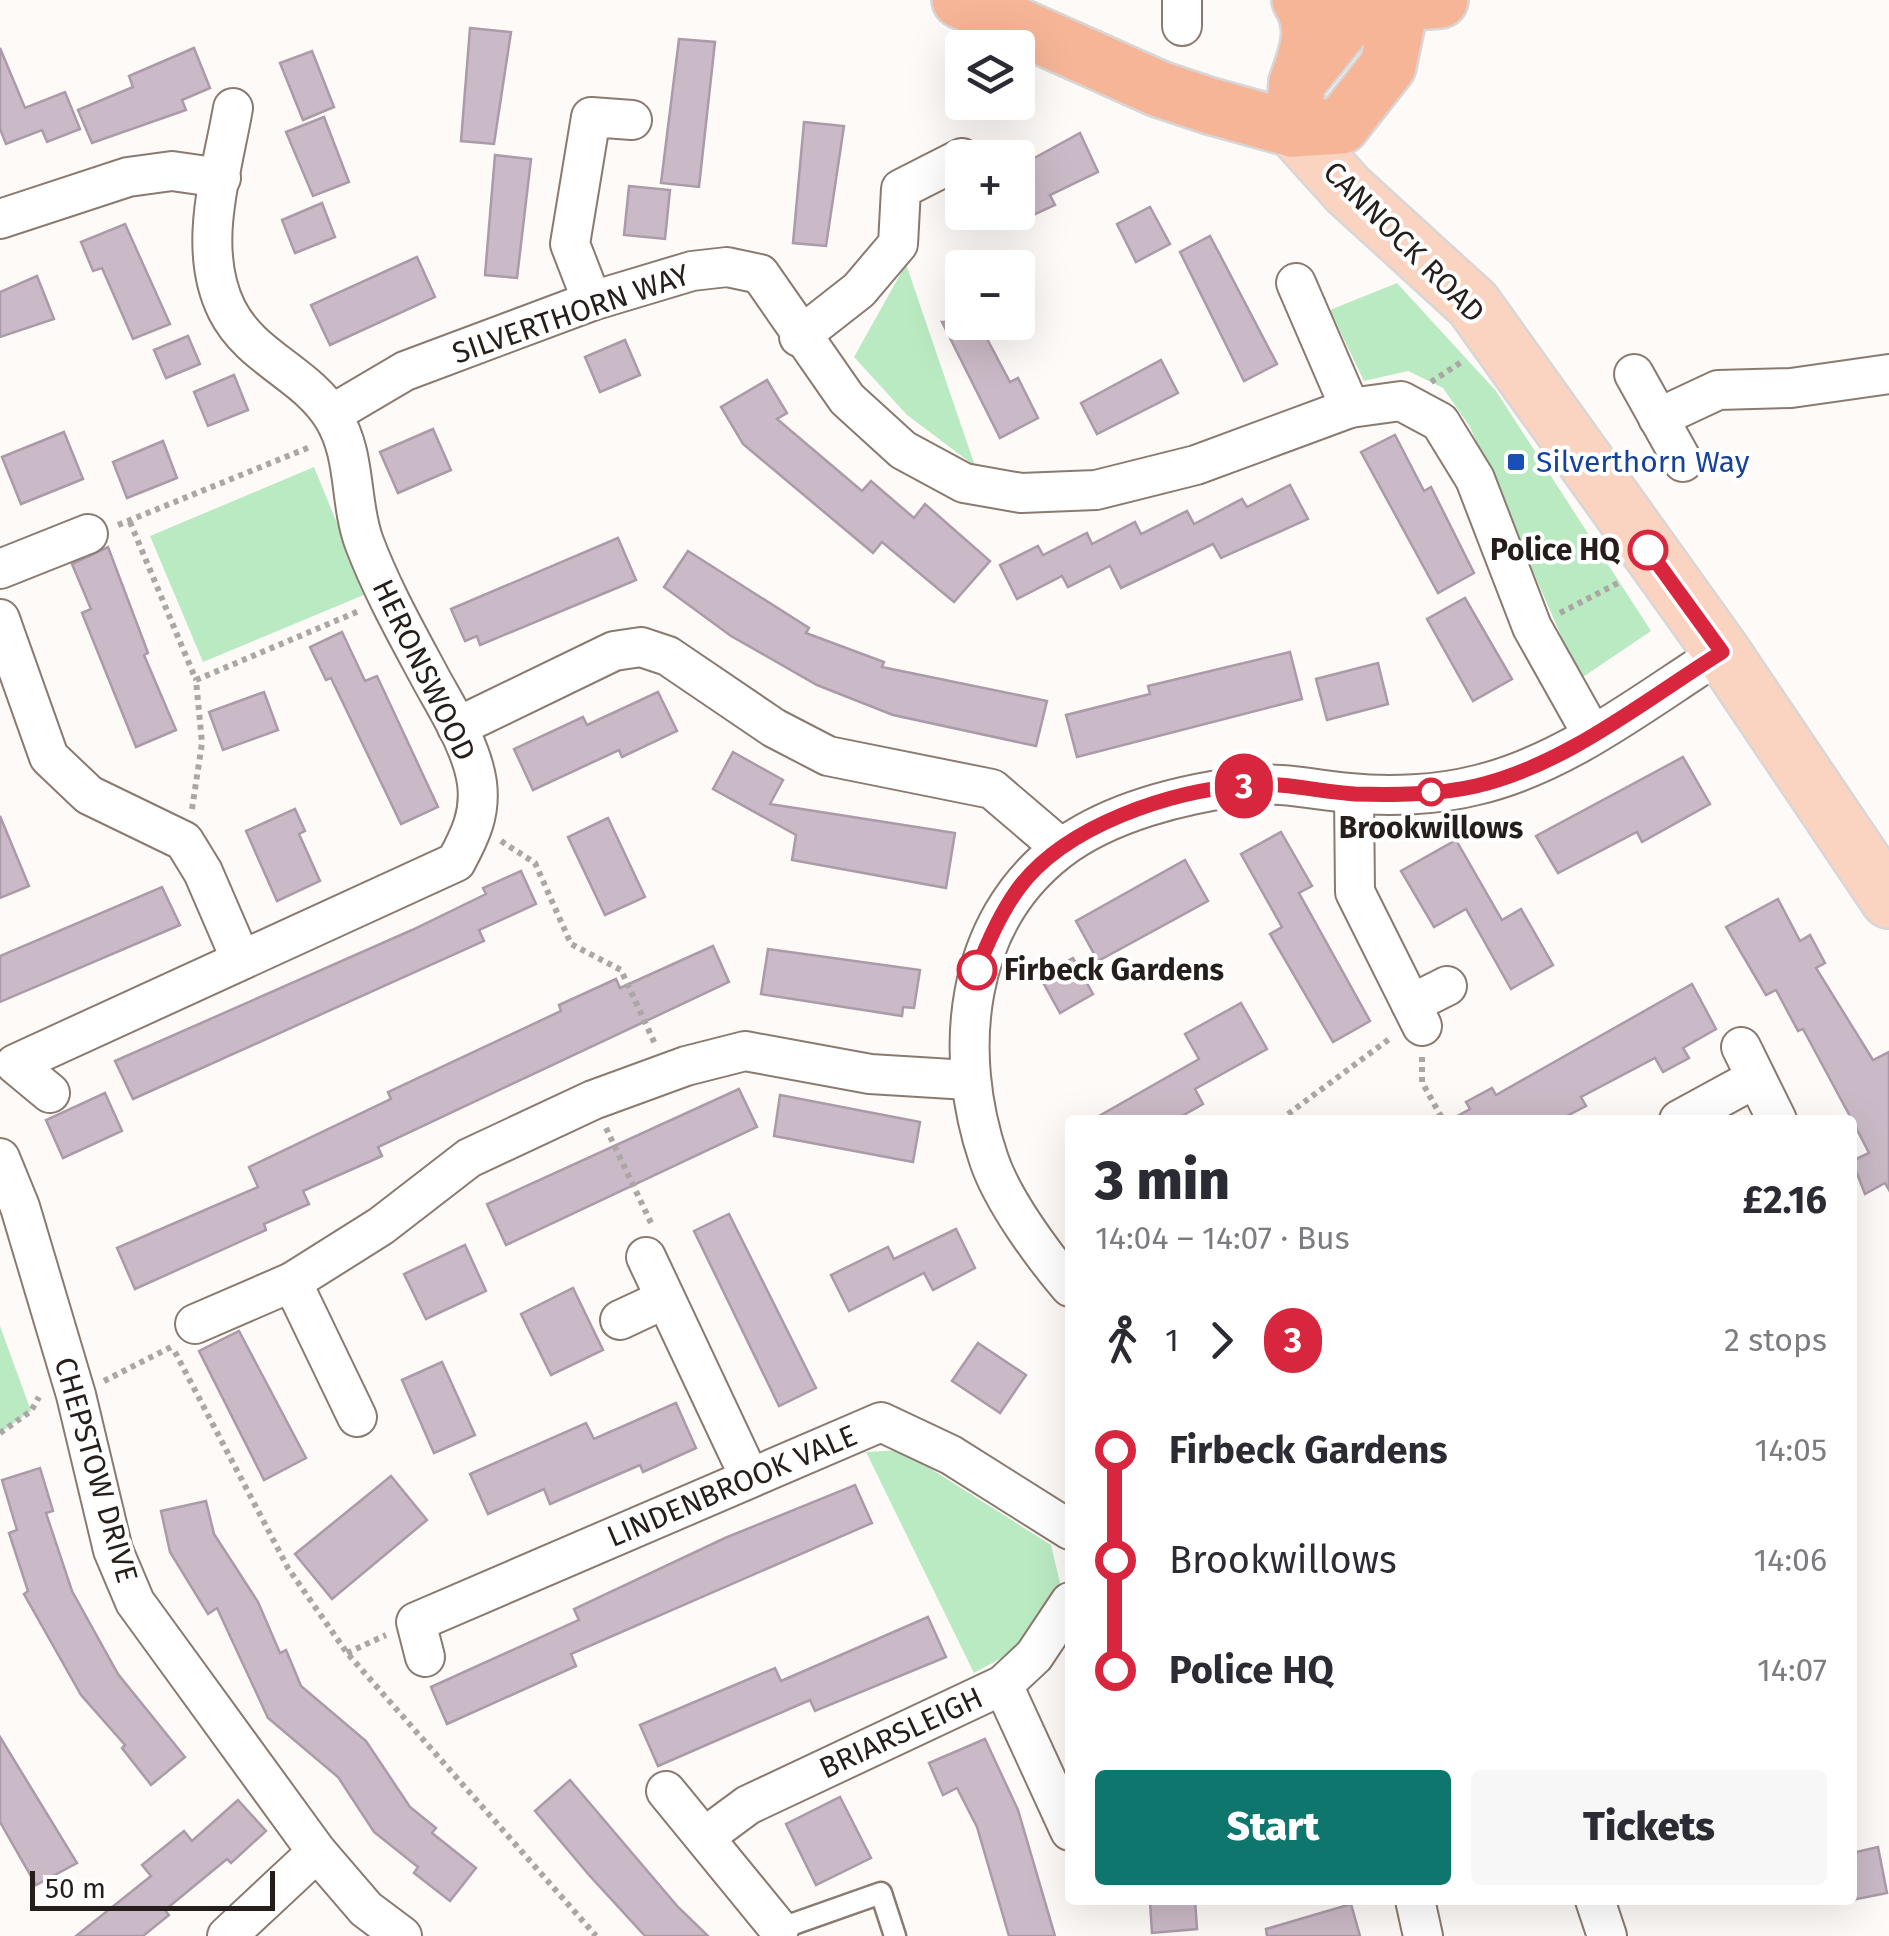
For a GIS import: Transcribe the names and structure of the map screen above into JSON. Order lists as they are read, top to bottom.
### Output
{
  "streets": {
    "main road": ["CANNOCK ROAD"],
    "street": [
      "SILVERTHORN WAY",
      "HERONSWOOD",
      "CHEPSTOW DRIVE",
      "LINDENBROOK VALE",
      "BRIARSLEIGH"
    ]
  },
  "crossings": [
    ["SILVERTHORN WAY", "HERONSWOOD"]
  ],
  "places": {
    "transit": ["Silverthorn Way"],
    "other": ["Police HQ", "Brookwillows", "Firbeck Gardens"]
  },
  "lines": ["bus line 3"],
  "scale_bar": "50 m",
  "page": {
    "on_map": "3",
    "map_buttons": ["+", "−"],
    "heading": ["3 min", "14:04 – 14:07 · Bus", "£2.16"],
    "legs": ["1", "3", "2 stops"],
    "list": [
      {
        "name": "Firbeck Gardens",
        "value": "14:05"
      },
      {
        "name": "Brookwillows",
        "value": "14:06"
      },
      {
        "name": "Police HQ",
        "value": "14:07"
      }
    ],
    "buttons": ["Start", "Tickets"],
    "scale": "50 m"
  }
}
